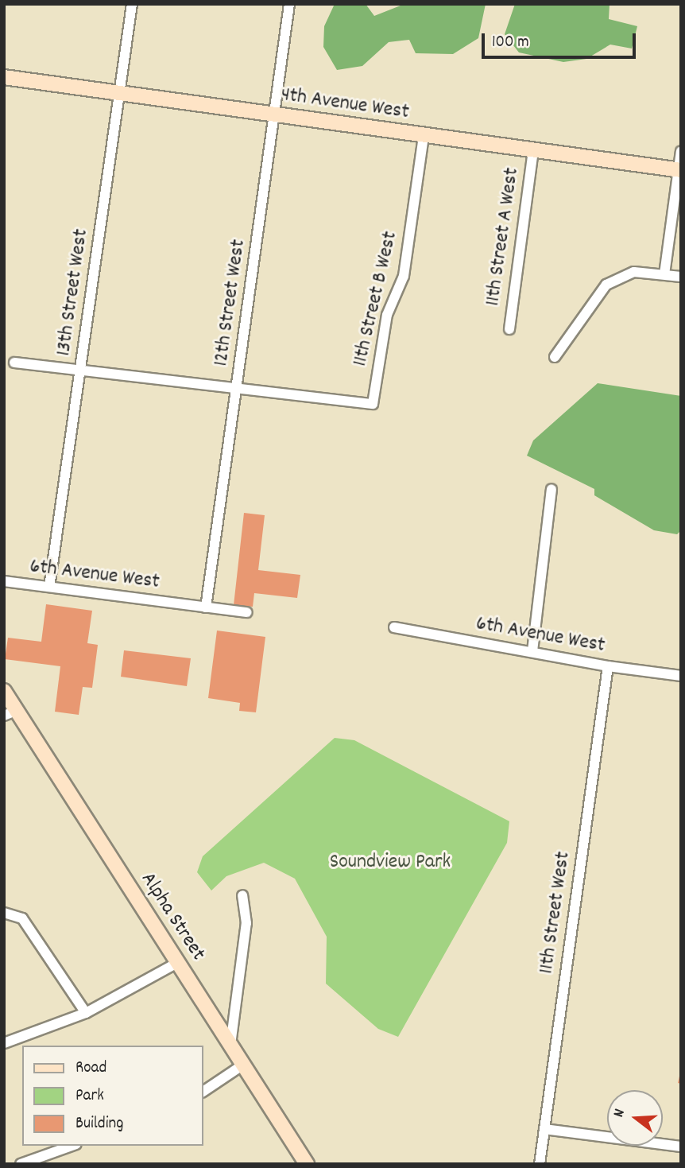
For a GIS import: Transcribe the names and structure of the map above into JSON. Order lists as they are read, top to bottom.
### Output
{
  "streets": {
    "street": [
      "4th Avenue West",
      "11th Street A West",
      "13th Street West",
      "11th Street B West",
      "12th Street West",
      "6th Avenue West",
      "11th Street West",
      "Alpha Street"
    ]
  },
  "crossings": [
    ["4th Avenue West", "11th Street A West"],
    ["4th Avenue West", "13th Street West"],
    ["4th Avenue West", "11th Street B West"],
    ["4th Avenue West", "12th Street West"],
    ["13th Street West", "6th Avenue West"],
    ["11th Street B West", "12th Street West"],
    ["12th Street West", "6th Avenue West"],
    ["6th Avenue West", "11th Street West"]
  ],
  "parks": ["Soundview Park"],
  "legend": ["Road", "Park", "Building"],
  "scale_bar": "100 m",
  "north": "left"
}
